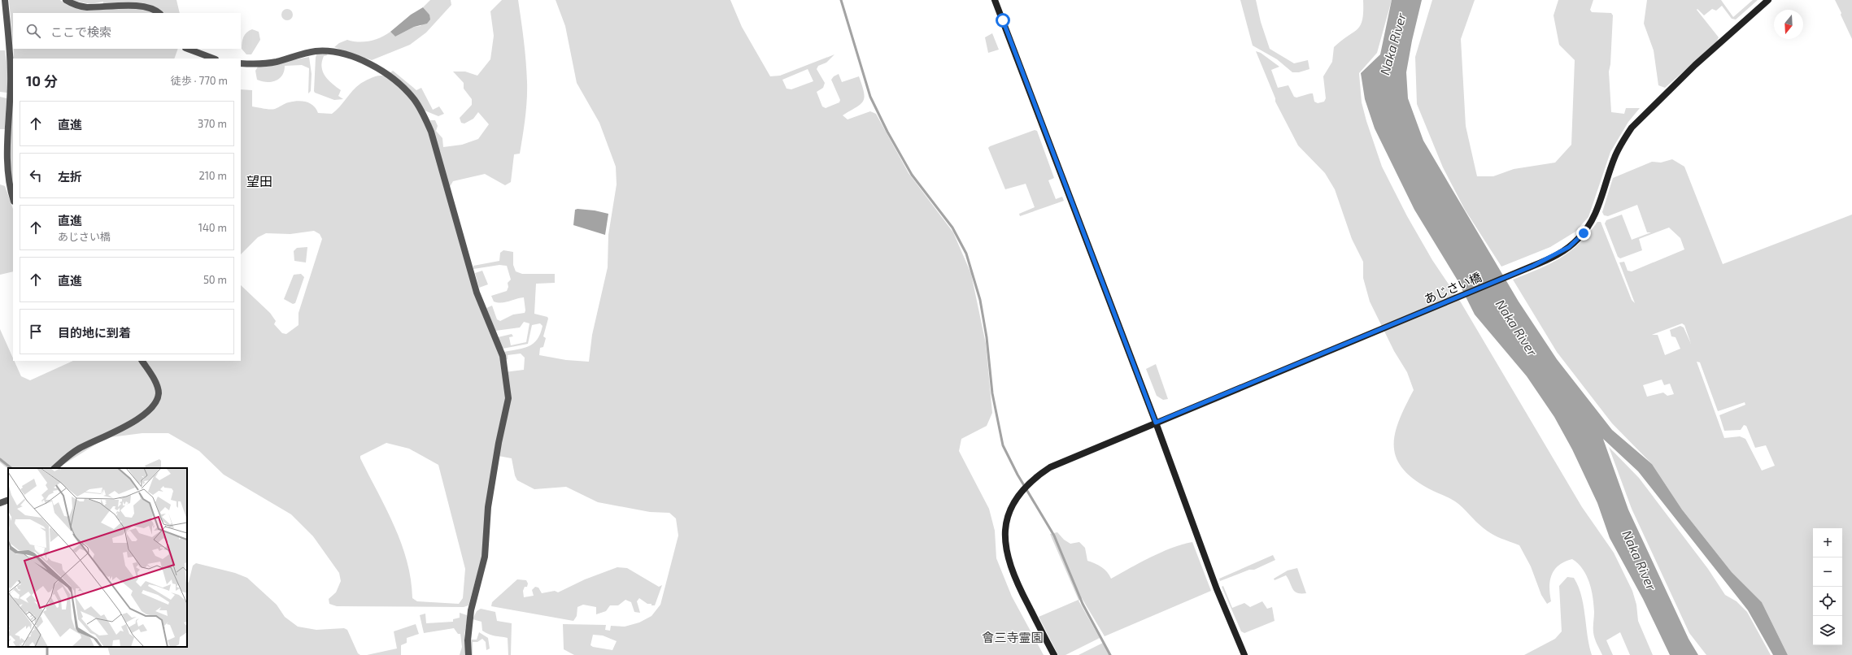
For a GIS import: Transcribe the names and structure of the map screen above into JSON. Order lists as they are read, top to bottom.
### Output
{
  "streets": {
    "street": ["あじさい橋"]
  },
  "districts": ["望田"],
  "water": ["Naka River"],
  "parks": ["會三寺霊園"],
  "north": "bottom",
  "page": {
    "search": "ここで検索",
    "heading": ["10 分", "徒歩 · 770 m"],
    "list": [
      ["直進", "370 m"],
      ["左折", "210 m"],
      ["直進", "あじさい橋", "140 m"],
      ["直進", "50 m"],
      "目的地に到着"
    ],
    "map_buttons": ["+", "−"]
  }
}
